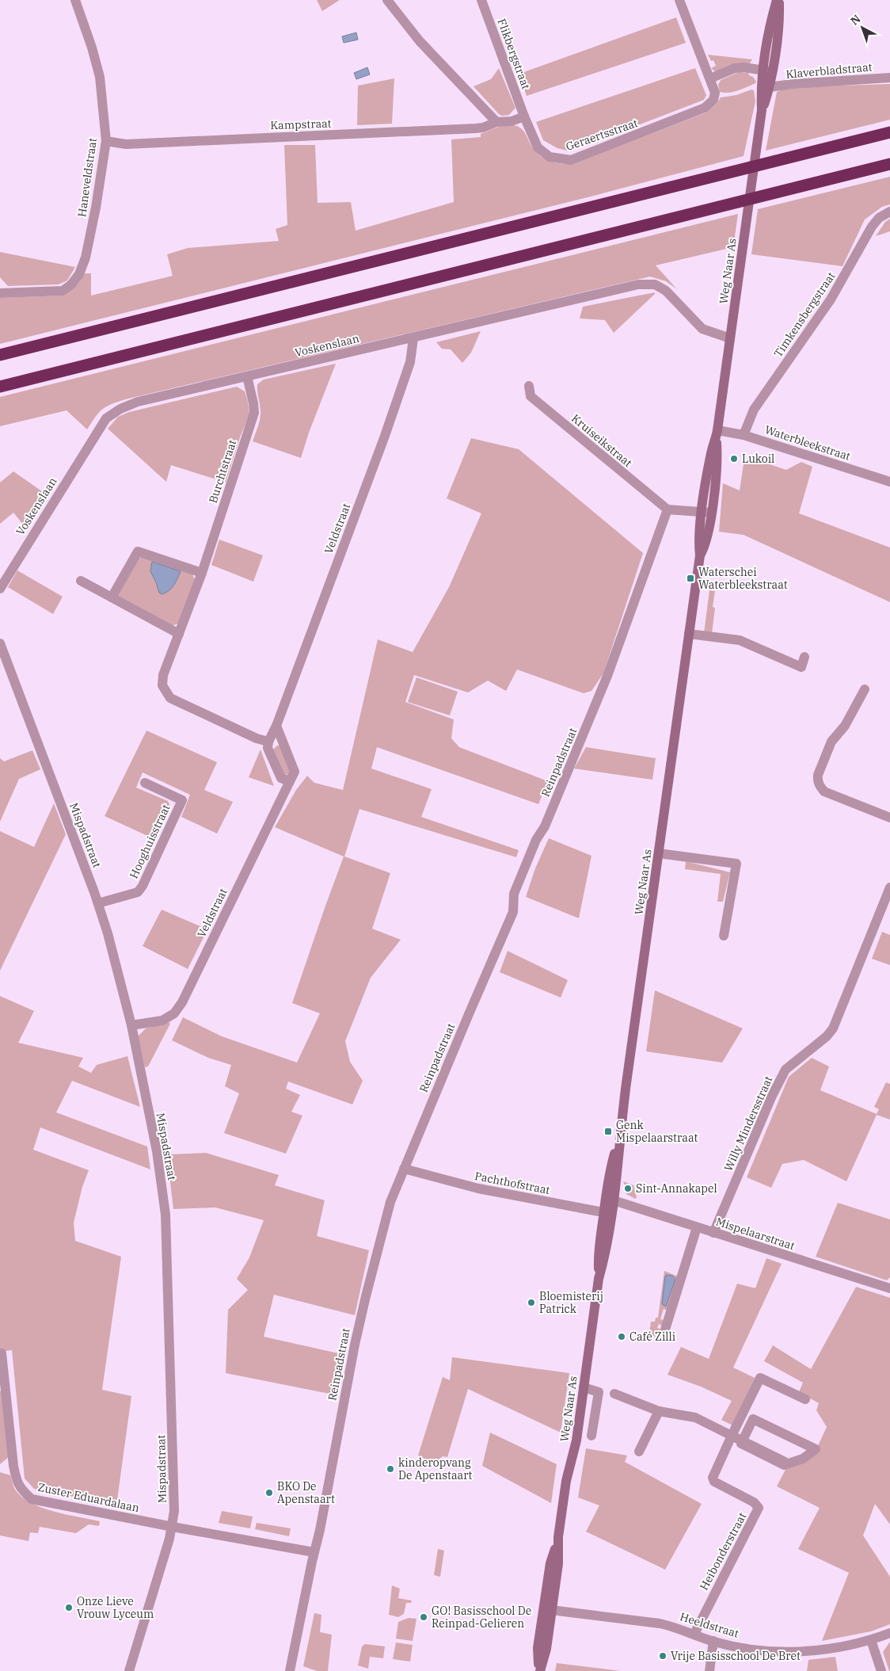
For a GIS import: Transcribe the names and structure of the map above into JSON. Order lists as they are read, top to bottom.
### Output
{
  "streets": {
    "main road": ["Weg Naar As"],
    "street": [
      "Flikbergstraat",
      "Klaverbladstraat",
      "Kampstraat",
      "Geraertsstraat",
      "Haneveldstraat",
      "Timkensbergstraat",
      "Voskenslaan",
      "Kruiseikstraat",
      "Waterbleekstraat",
      "Burchtstraat",
      "Veldstraat",
      "Reinpadstraat",
      "Mispadstraat",
      "Hooghuisstraat",
      "Willy Mindersstraat",
      "Pachthofstraat",
      "Mispelaarstraat",
      "Zuster Eduardalaan",
      "Heibonderstraat",
      "Heeldstraat"
    ]
  },
  "crossings": [
    ["Flikbergstraat", "Geraertsstraat"],
    ["Klaverbladstraat", "Weg Naar As"],
    ["Kampstraat", "Haneveldstraat"],
    ["Weg Naar As", "Voskenslaan"],
    ["Weg Naar As", "Waterbleekstraat"],
    ["Weg Naar As", "Pachthofstraat"],
    ["Weg Naar As", "Mispelaarstraat"],
    ["Weg Naar As", "Heeldstraat"],
    ["Timkensbergstraat", "Waterbleekstraat"],
    ["Voskenslaan", "Burchtstraat"],
    ["Voskenslaan", "Veldstraat"],
    ["Kruiseikstraat", "Reinpadstraat"],
    ["Burchtstraat", "Veldstraat"],
    ["Veldstraat", "Mispadstraat"],
    ["Reinpadstraat", "Pachthofstraat"],
    ["Reinpadstraat", "Zuster Eduardalaan"],
    ["Mispadstraat", "Hooghuisstraat"],
    ["Mispadstraat", "Zuster Eduardalaan"],
    ["Willy Mindersstraat", "Mispelaarstraat"],
    ["Heibonderstraat", "Heeldstraat"]
  ],
  "places": {
    "other": [
      "Lukoil",
      "Sint-Annakapel",
      "Bloemisterij Patrick",
      "Café Zilli",
      "kinderopvang De Apenstaart",
      "BKO De Apenstaart",
      "Onze Lieve Vrouw Lyceum",
      "GO! Basisschool De Reinpad-Gelieren",
      "Vrije Basisschool De Bret"
    ],
    "transit": ["Waterschei Waterbleekstraat", "Genk Mispelaarstraat"]
  },
  "north": "top left"
}
